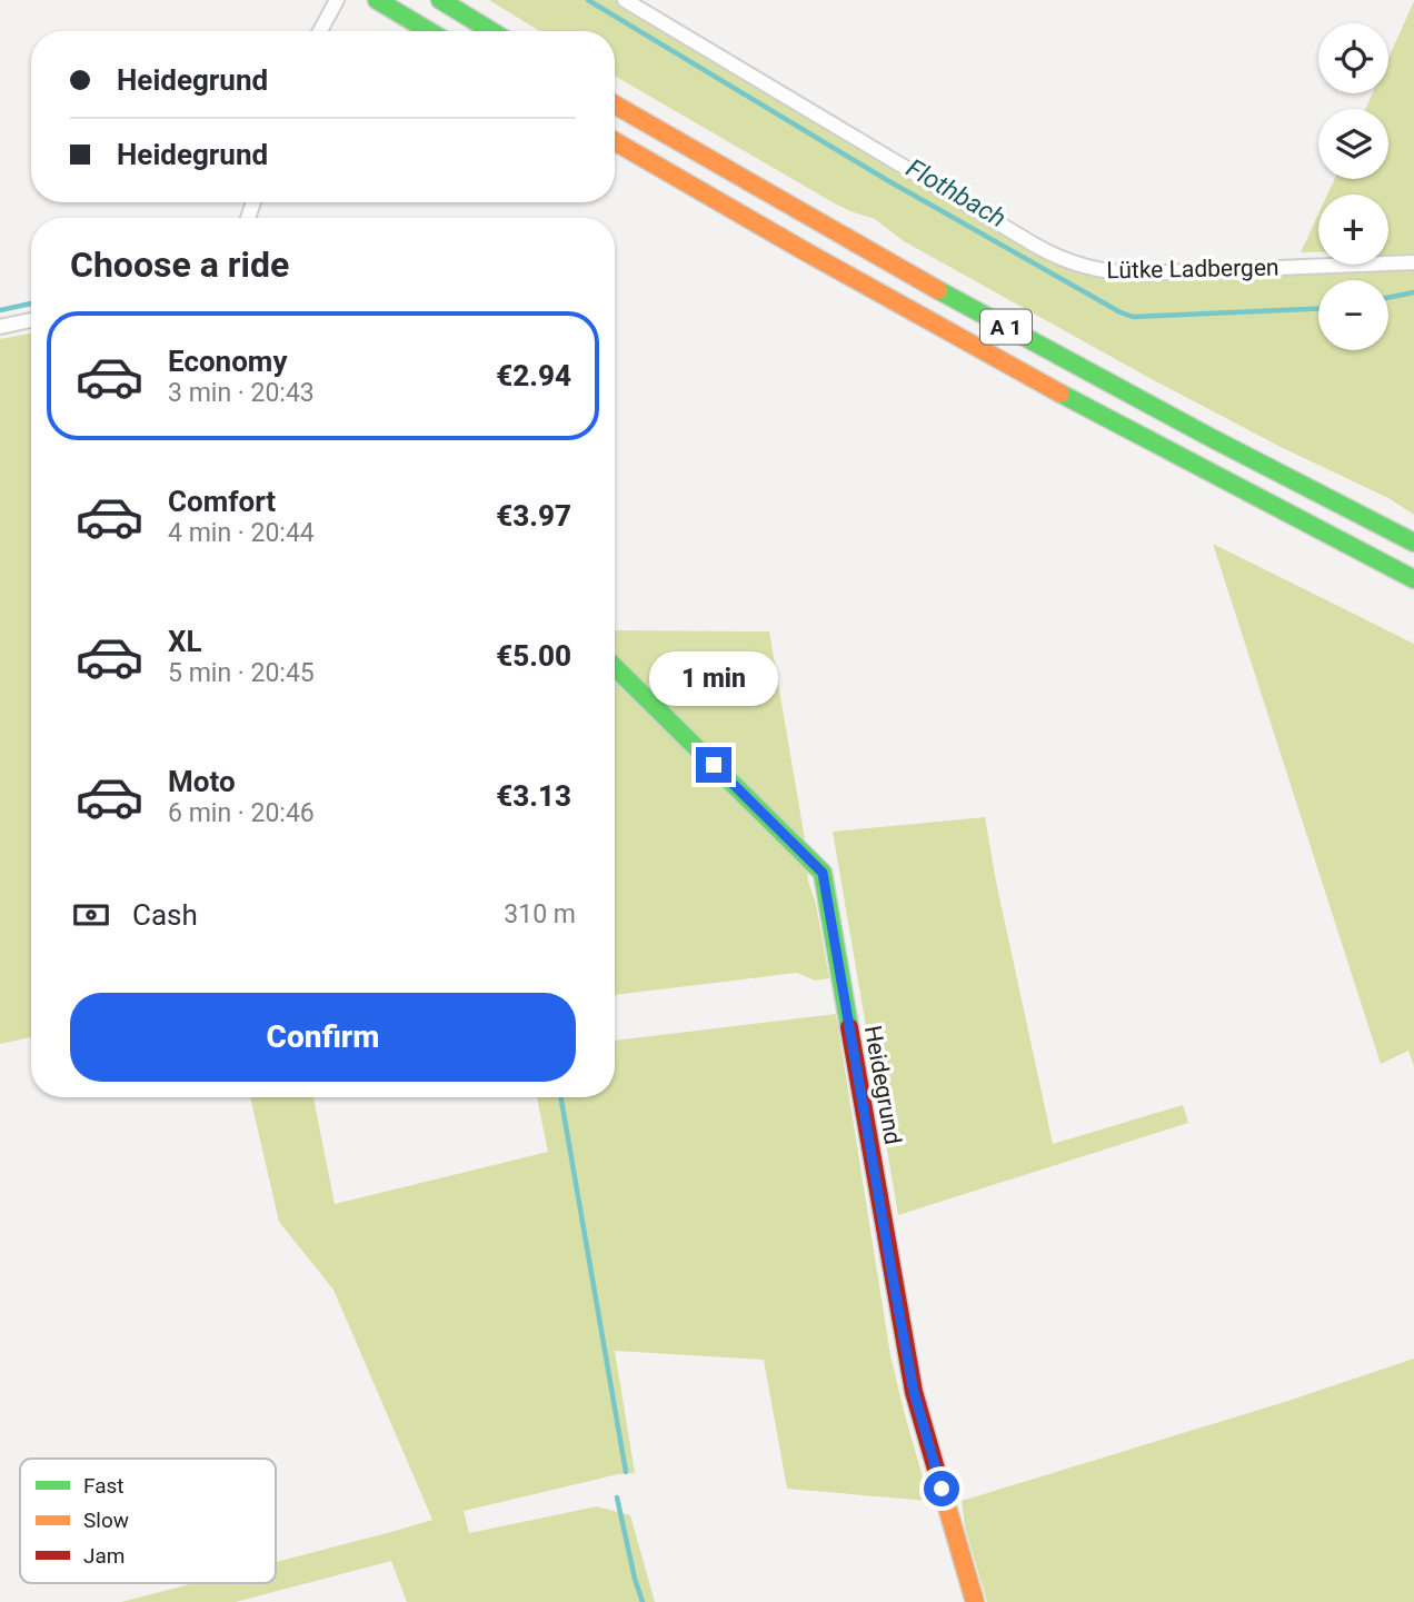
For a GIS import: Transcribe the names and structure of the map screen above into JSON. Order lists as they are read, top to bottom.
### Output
{
  "streets": {
    "main road": ["A 1", "Heidegrund"],
    "street": ["Lütke Ladbergen"]
  },
  "water": ["Flothbach"],
  "legend": ["Fast", "Slow", "Jam"],
  "page": {
    "map_buttons": ["+", "−"],
    "banner": ["Heidegrund", "Heidegrund"],
    "heading": "Choose a ride",
    "list": [
      {
        "name": "Economy",
        "note": "3 min · 20:43",
        "value": "€2.94"
      },
      {
        "name": "Comfort",
        "note": "4 min · 20:44",
        "value": "€3.97"
      },
      {
        "name": "XL",
        "note": "5 min · 20:45",
        "value": "€5.00"
      },
      {
        "name": "Moto",
        "note": "6 min · 20:46",
        "value": "€3.13"
      }
    ],
    "bubble": "1 min",
    "pay": ["Cash", "310 m"],
    "buttons": "Confirm"
  }
}
